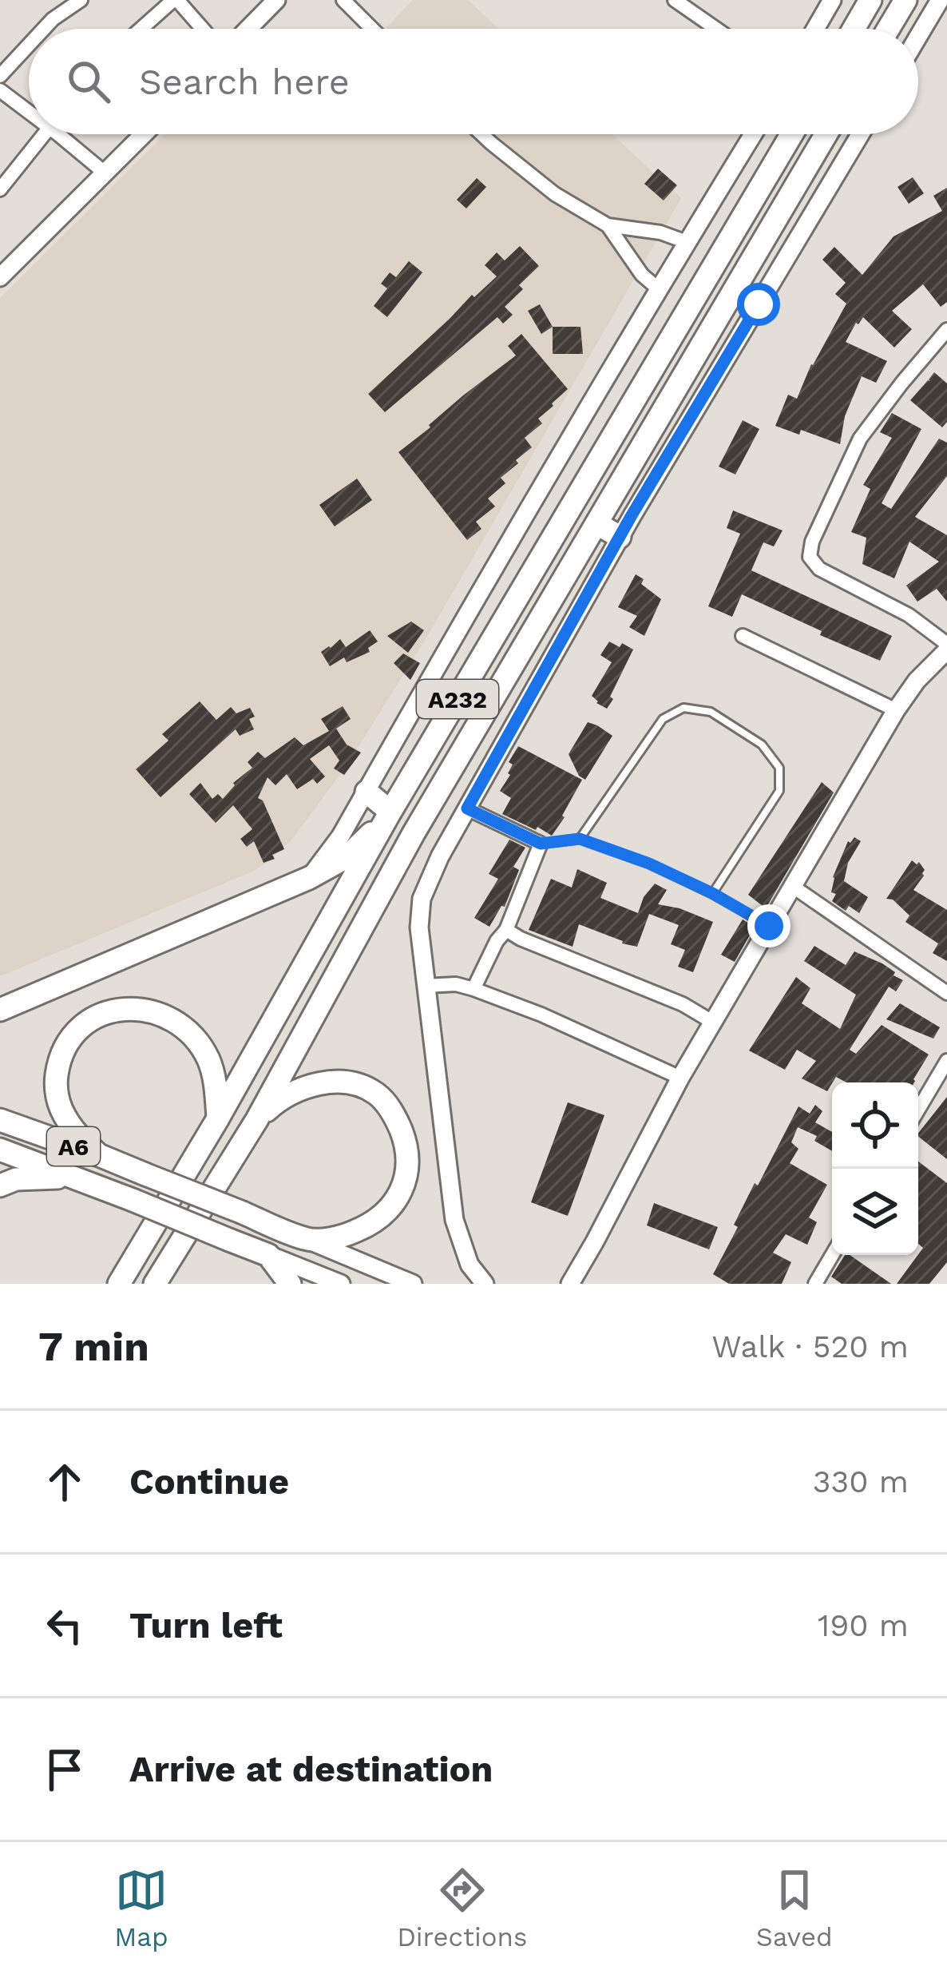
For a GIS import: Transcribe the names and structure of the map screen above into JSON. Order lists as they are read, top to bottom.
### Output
{
  "streets": {
    "highway": ["A232", "A6"]
  },
  "page": {
    "search": "Search here",
    "heading": ["7 min", "Walk · 520 m"],
    "list": [
      ["Continue", "330 m"],
      ["Turn left", "190 m"],
      "Arrive at destination"
    ],
    "nav": ["Map", "Directions", "Saved"]
  }
}
